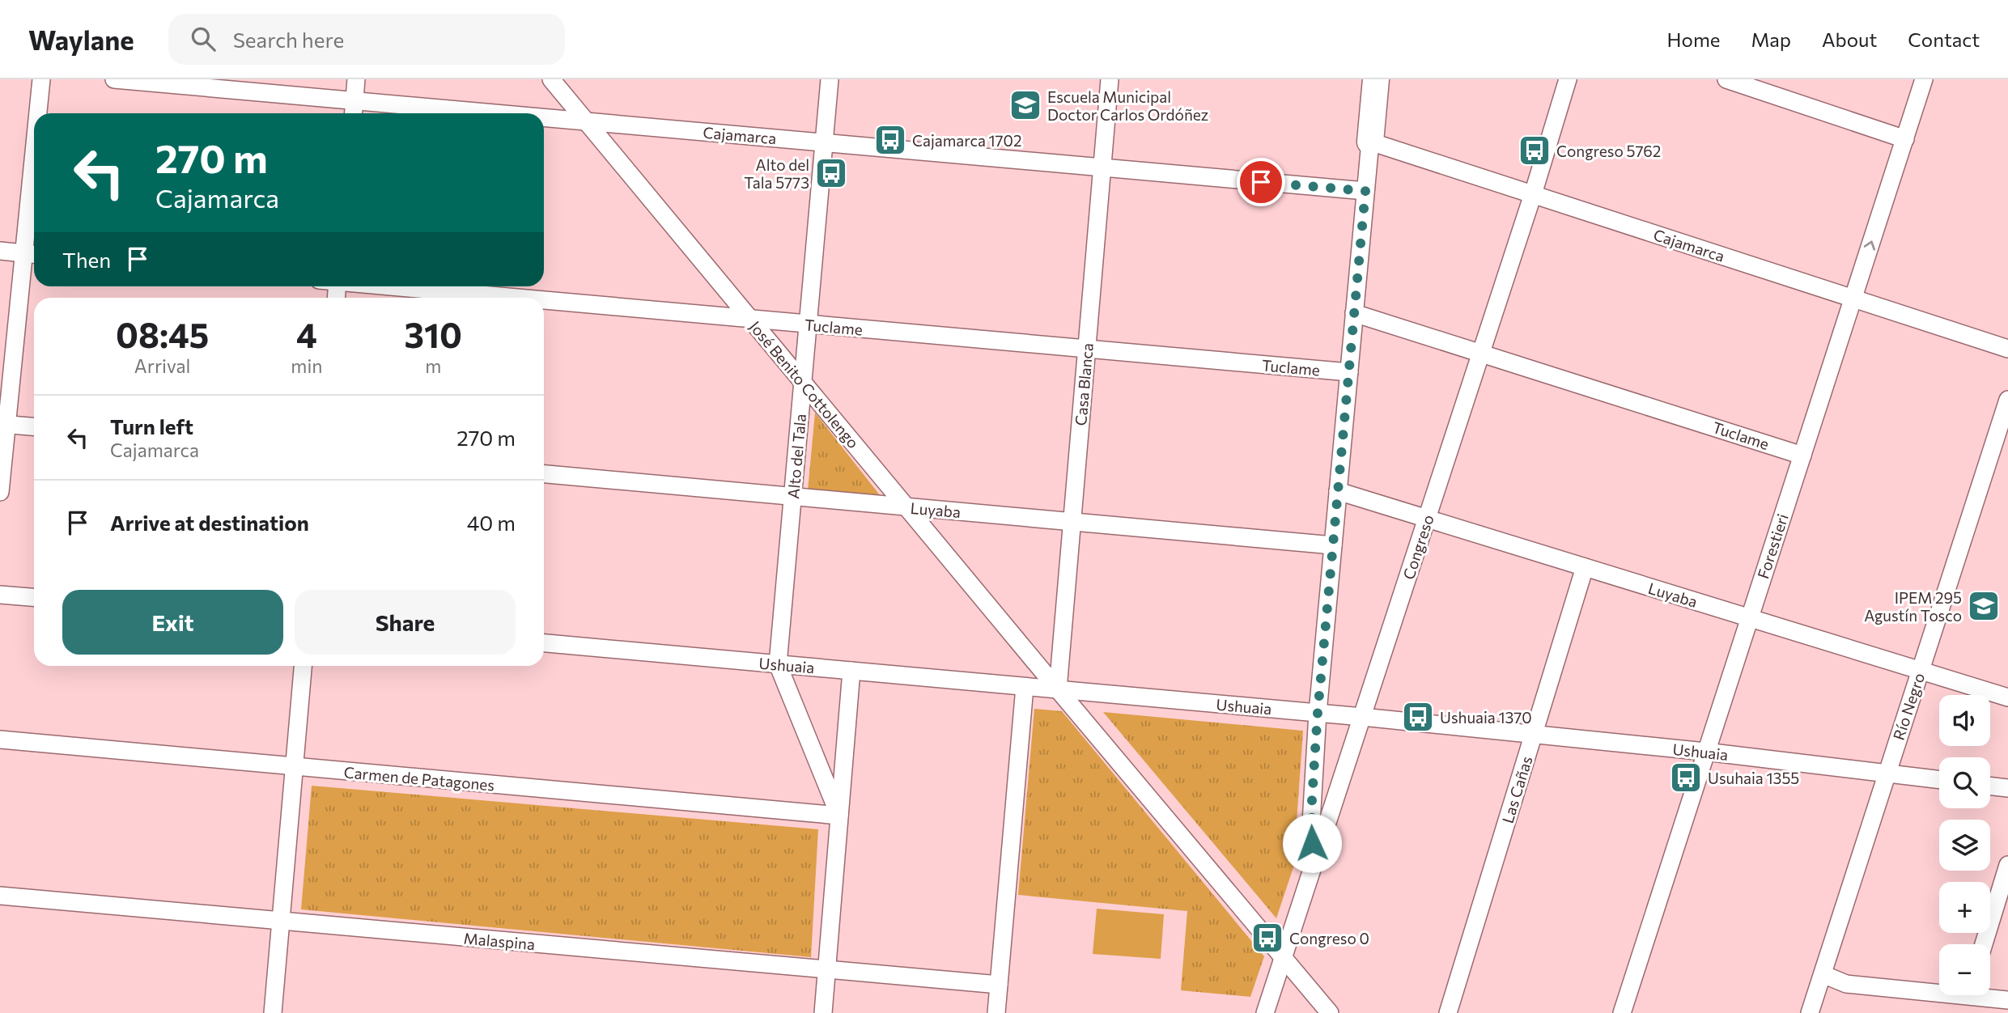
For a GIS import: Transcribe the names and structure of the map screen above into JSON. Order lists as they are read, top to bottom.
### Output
{
  "streets": {
    "street": [
      "Cajamarca",
      "Tuclame",
      "José Benito Cottolengo",
      "Casa Blanca",
      "Alto del Tala",
      "Luyaba",
      "Forestieri",
      "Congreso",
      "Ushuaia",
      "Río Negro",
      "Carmen de Patagones",
      "Las Cañas",
      "Malaspina"
    ]
  },
  "crossings": [
    ["Cajamarca", "José Benito Cottolengo"],
    ["Cajamarca", "Casa Blanca"],
    ["Cajamarca", "Alto del Tala"],
    ["Cajamarca", "Forestieri"],
    ["Cajamarca", "Congreso"],
    ["Tuclame", "José Benito Cottolengo"],
    ["Tuclame", "Casa Blanca"],
    ["Tuclame", "Alto del Tala"],
    ["Tuclame", "Forestieri"],
    ["Tuclame", "Congreso"],
    ["José Benito Cottolengo", "Casa Blanca"],
    ["José Benito Cottolengo", "Alto del Tala"],
    ["José Benito Cottolengo", "Luyaba"],
    ["José Benito Cottolengo", "Congreso"],
    ["José Benito Cottolengo", "Ushuaia"],
    ["Casa Blanca", "Luyaba"],
    ["Casa Blanca", "Ushuaia"],
    ["Alto del Tala", "Luyaba"],
    ["Alto del Tala", "Ushuaia"],
    ["Luyaba", "Forestieri"],
    ["Luyaba", "Congreso"],
    ["Luyaba", "Río Negro"],
    ["Luyaba", "Las Cañas"],
    ["Forestieri", "Ushuaia"],
    ["Congreso", "Ushuaia"],
    ["Ushuaia", "Río Negro"],
    ["Ushuaia", "Las Cañas"]
  ],
  "places": {
    "school or university": ["Escuela Municipal Doctor Carlos Ordóñez", "IPEM 295 Agustín Tosco"],
    "bus stop": [
      "Cajamarca 1702",
      "Congreso 5762",
      "Alto del Tala 5773",
      "Ushuaia 1370",
      "Usuhaia 1355",
      "Congreso 0"
    ]
  },
  "page": {
    "header": "Waylane",
    "search": "Search here",
    "nav": [
      "Home",
      "Map",
      "About",
      "Contact"
    ],
    "turn": ["270 m", "Cajamarca"],
    "then": "Then",
    "eta": [
      "08:45",
      "Arrival",
      "4",
      "min",
      "310",
      "m"
    ],
    "list": [
      {
        "name": "Turn left",
        "note": "Cajamarca",
        "value": "270 m"
      },
      {
        "name": "Arrive at destination",
        "value": "40 m"
      }
    ],
    "buttons": ["Exit", "Share"],
    "map_buttons": ["+", "−"]
  }
}
